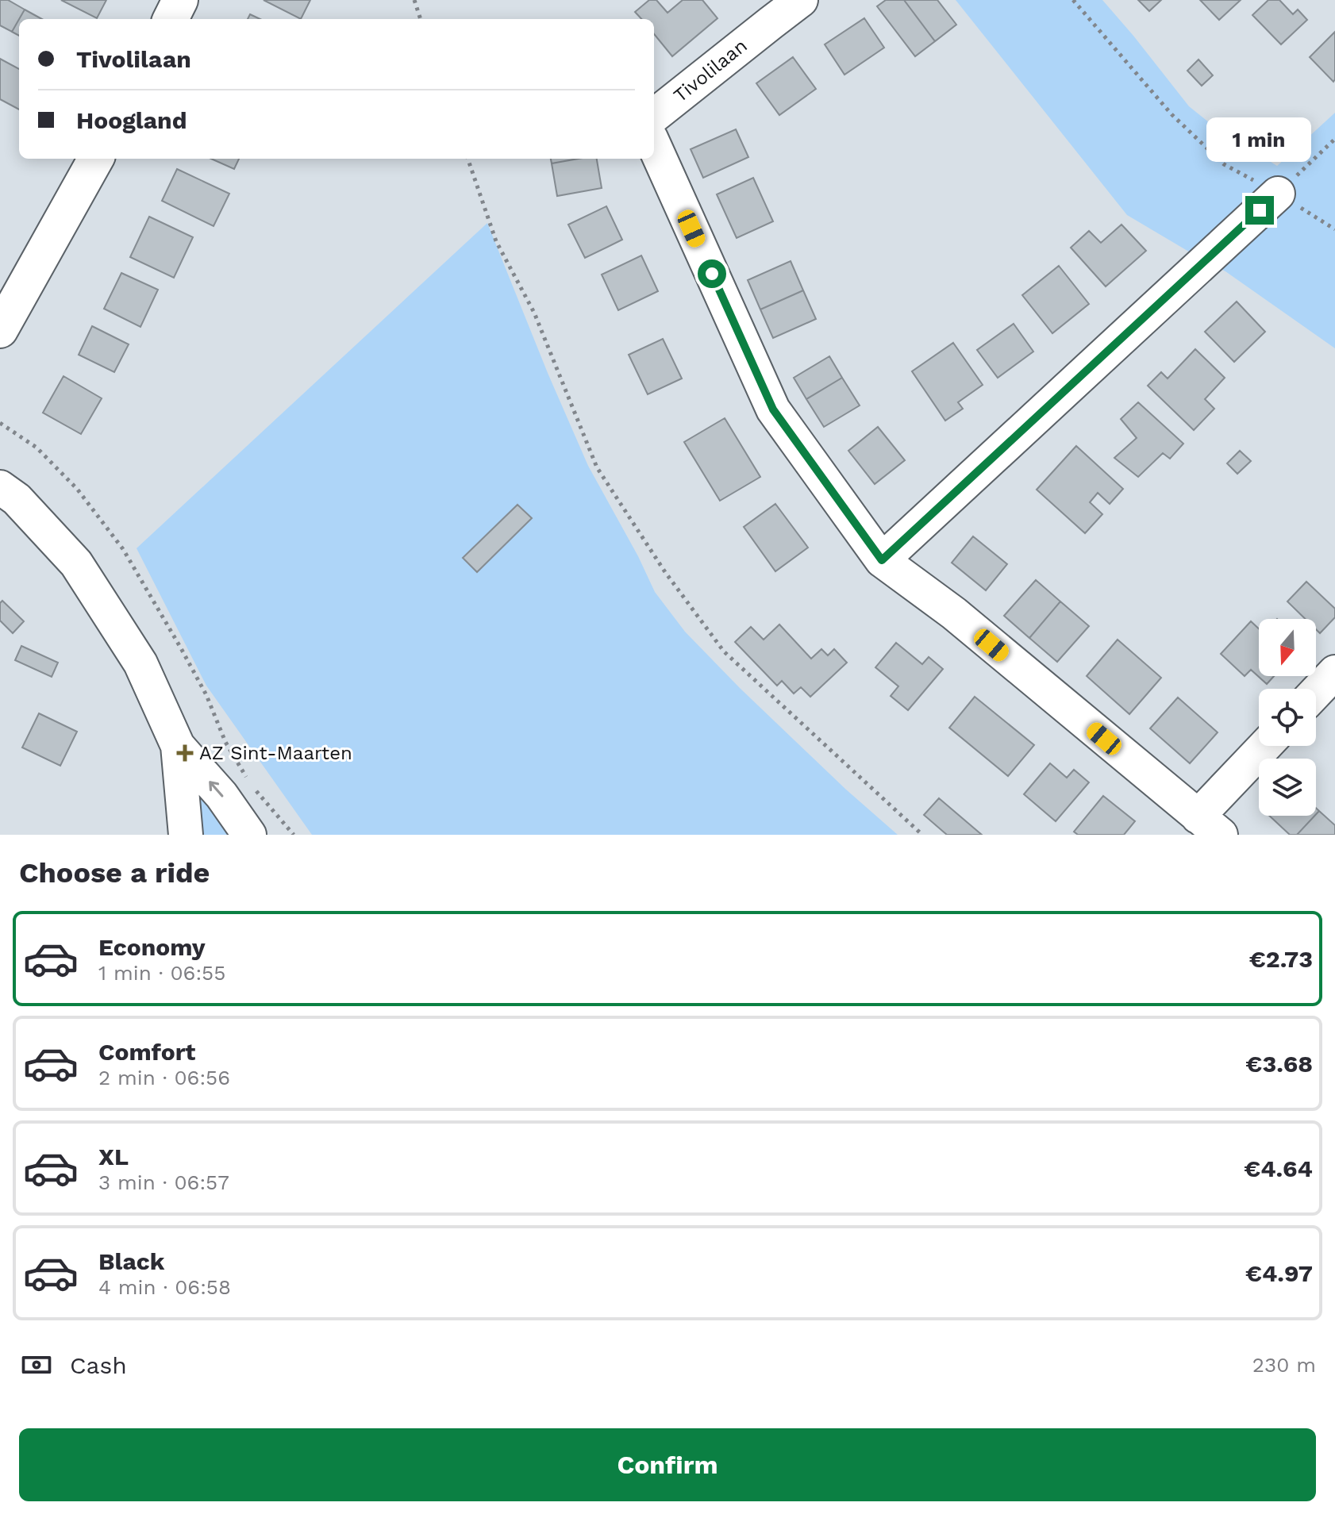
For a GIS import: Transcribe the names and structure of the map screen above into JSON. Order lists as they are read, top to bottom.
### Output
{
  "streets": {
    "street": ["Tivolilaan"]
  },
  "places": {
    "health": ["AZ Sint-Maarten"]
  },
  "north": "bottom",
  "page": {
    "banner": ["Tivolilaan", "Hoogland"],
    "bubble": "1 min",
    "heading": "Choose a ride",
    "list": [
      {
        "name": "Economy",
        "note": "1 min · 06:55",
        "value": "€2.73"
      },
      {
        "name": "Comfort",
        "note": "2 min · 06:56",
        "value": "€3.68"
      },
      {
        "name": "XL",
        "note": "3 min · 06:57",
        "value": "€4.64"
      },
      {
        "name": "Black",
        "note": "4 min · 06:58",
        "value": "€4.97"
      }
    ],
    "pay": ["Cash", "230 m"],
    "buttons": "Confirm"
  }
}
